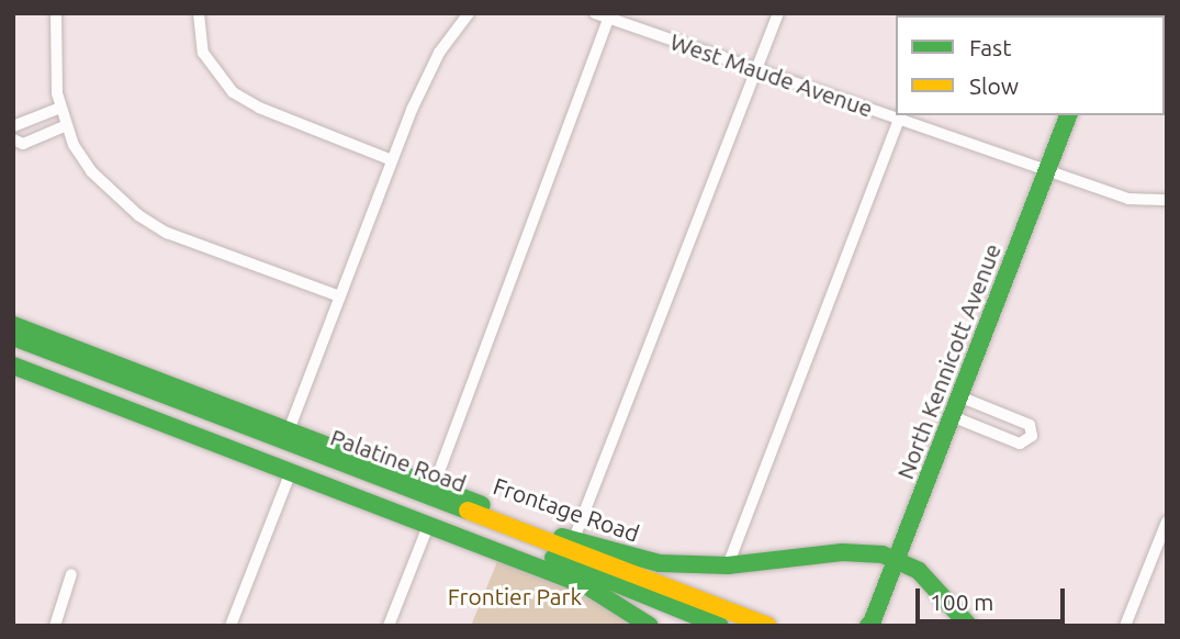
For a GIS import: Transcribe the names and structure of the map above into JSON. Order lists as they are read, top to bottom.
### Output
{
  "streets": {
    "main road": ["North Kennicott Avenue", "Palatine Road", "Frontage Road"],
    "street": ["West Maude Avenue"]
  },
  "crossings": [
    ["West Maude Avenue", "North Kennicott Avenue"],
    ["North Kennicott Avenue", "Frontage Road"]
  ],
  "parks": ["Frontier Park"],
  "legend": ["Fast", "Slow"],
  "scale_bar": "100 m"
}
